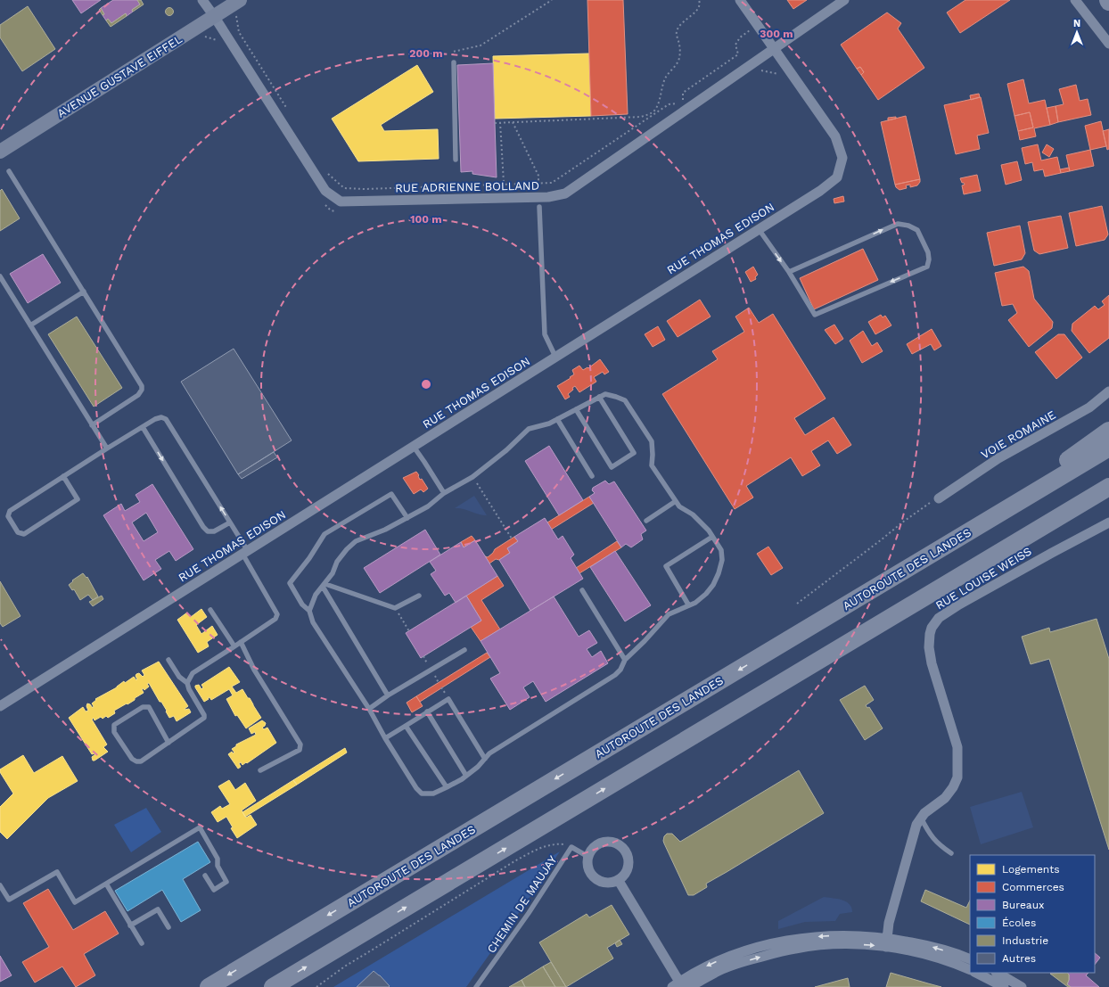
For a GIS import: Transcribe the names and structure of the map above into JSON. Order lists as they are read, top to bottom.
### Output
{
  "streets": {
    "highway": ["AUTOROUTE DES LANDES"],
    "street": [
      "AVENUE GUSTAVE EIFFEL",
      "RUE ADRIENNE BOLLAND",
      "RUE THOMAS EDISON",
      "VOIE ROMAINE",
      "RUE LOUISE WEISS"
    ],
    "lane": ["CHEMIN DE MAUJAY"]
  },
  "crossings": [
    ["AVENUE GUSTAVE EIFFEL", "RUE ADRIENNE BOLLAND"],
    ["RUE ADRIENNE BOLLAND", "RUE THOMAS EDISON"]
  ],
  "legend": [
    "Logements",
    "Commerces",
    "Bureaux",
    "Écoles",
    "Industrie",
    "Autres"
  ],
  "north": "top",
  "rings": ["300 m", "200 m", "100 m"]
}
